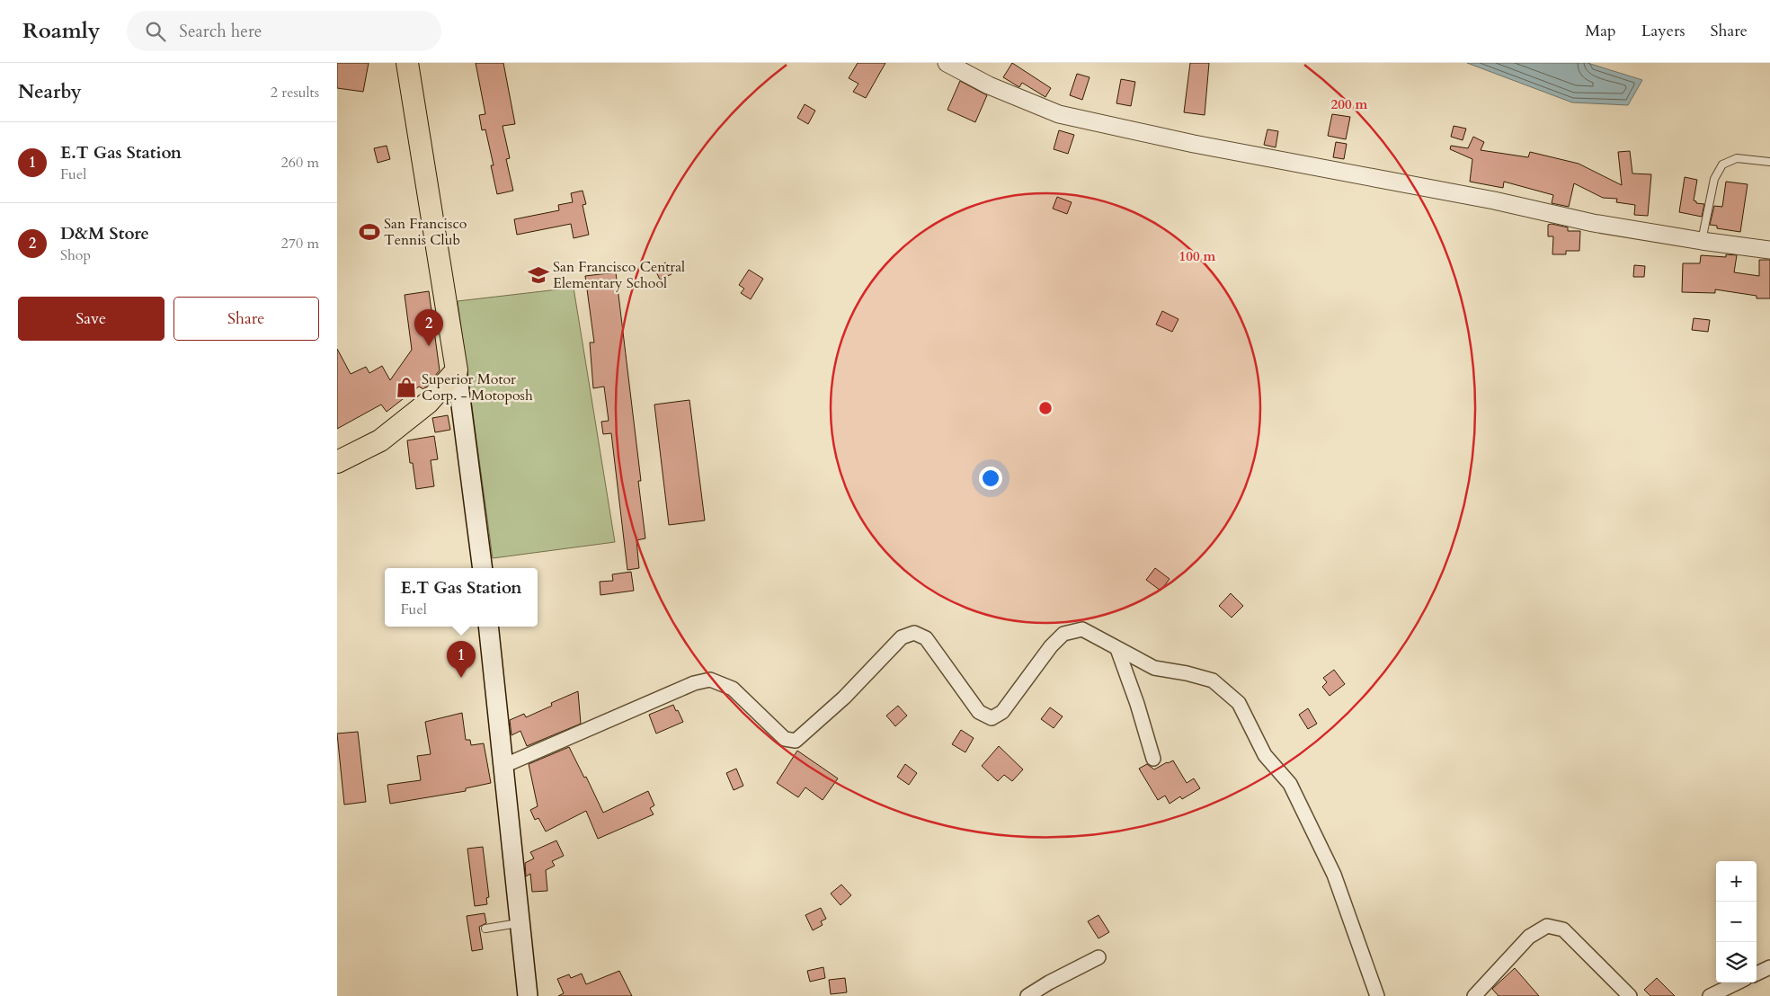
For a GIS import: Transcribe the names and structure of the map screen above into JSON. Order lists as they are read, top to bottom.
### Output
{
  "places": {
    "sports": ["San Francisco Tennis Club"],
    "school or university": ["San Francisco Central Elementary School"],
    "shop": ["Superior Motor Corp. - Motoposh"]
  },
  "page": {
    "header": "Roamly",
    "search": "Search here",
    "nav": ["Map", "Layers", "Share"],
    "heading": ["Nearby", "2 results"],
    "list": [
      {
        "mark": "1",
        "name": "E.T Gas Station",
        "note": "Fuel",
        "value": "260 m"
      },
      {
        "mark": "2",
        "name": "D&M Store",
        "note": "Shop",
        "value": "270 m"
      }
    ],
    "buttons": ["Save", "Share"],
    "pins": ["2", "1"],
    "popup": ["E.T Gas Station", "Fuel"],
    "map_buttons": ["+", "−"]
  },
  "rings": ["200 m", "100 m"]
}
